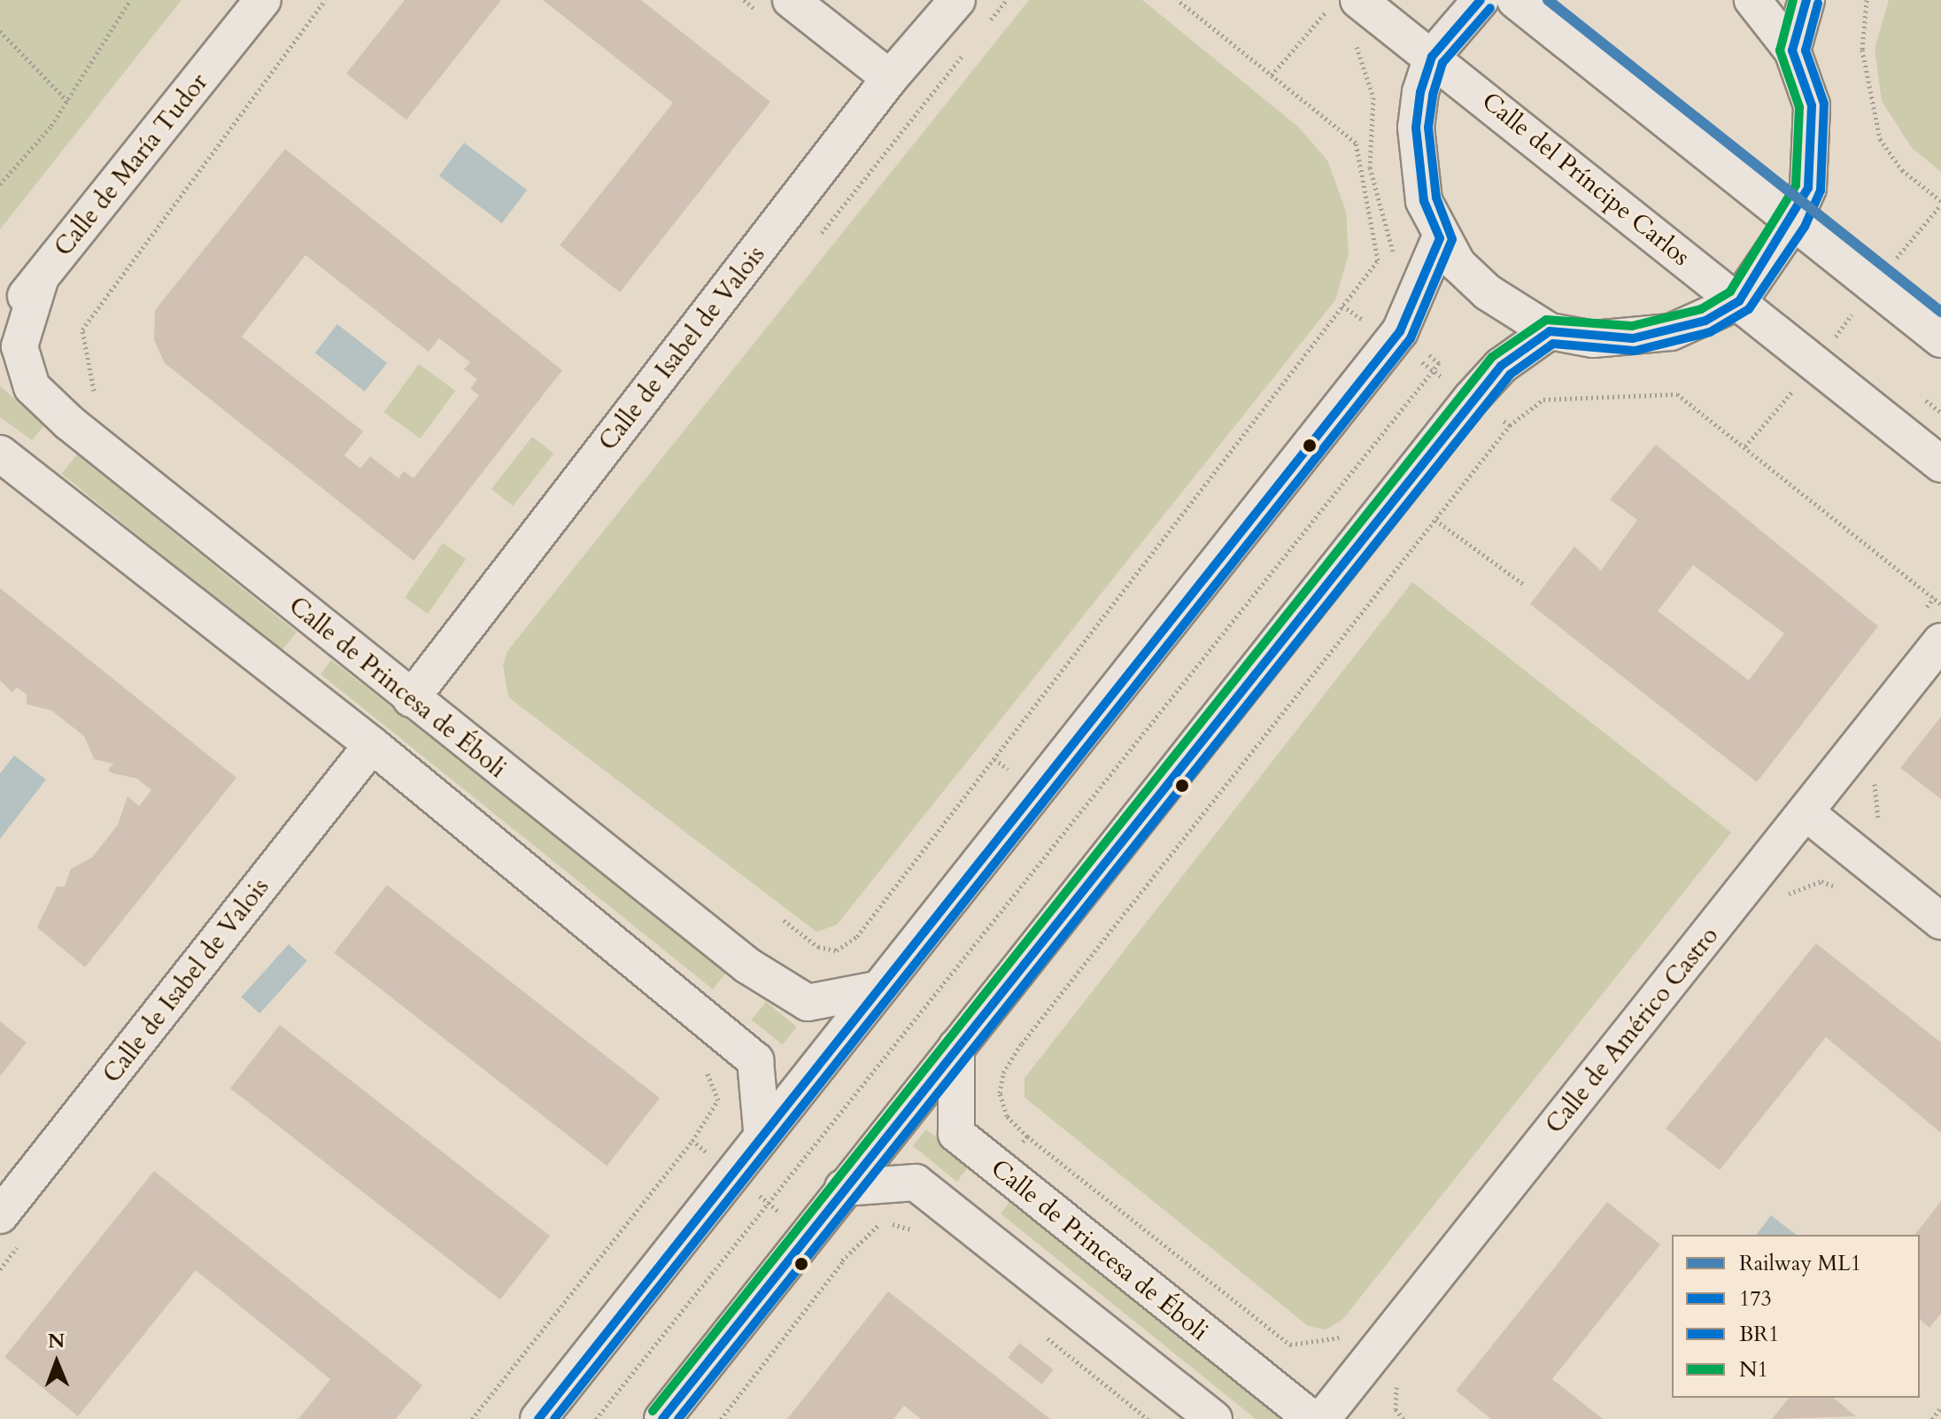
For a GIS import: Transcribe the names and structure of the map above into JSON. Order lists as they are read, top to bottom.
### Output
{
  "streets": {
    "street": [
      "Calle de María Tudor",
      "Calle del Príncipe Carlos",
      "Calle de Isabel de Valois",
      "Calle de Princesa de Éboli",
      "Calle de Américo Castro"
    ]
  },
  "crossings": [
    ["Calle de María Tudor", "Calle de Princesa de Éboli"],
    ["Calle de Isabel de Valois", "Calle de Princesa de Éboli"]
  ],
  "lines": [
    "rail line ML1",
    "transit line 173",
    "transit line N1",
    "transit line BR1"
  ],
  "legend": [
    "Railway ML1",
    "173",
    "BR1",
    "N1"
  ],
  "north": "top"
}
